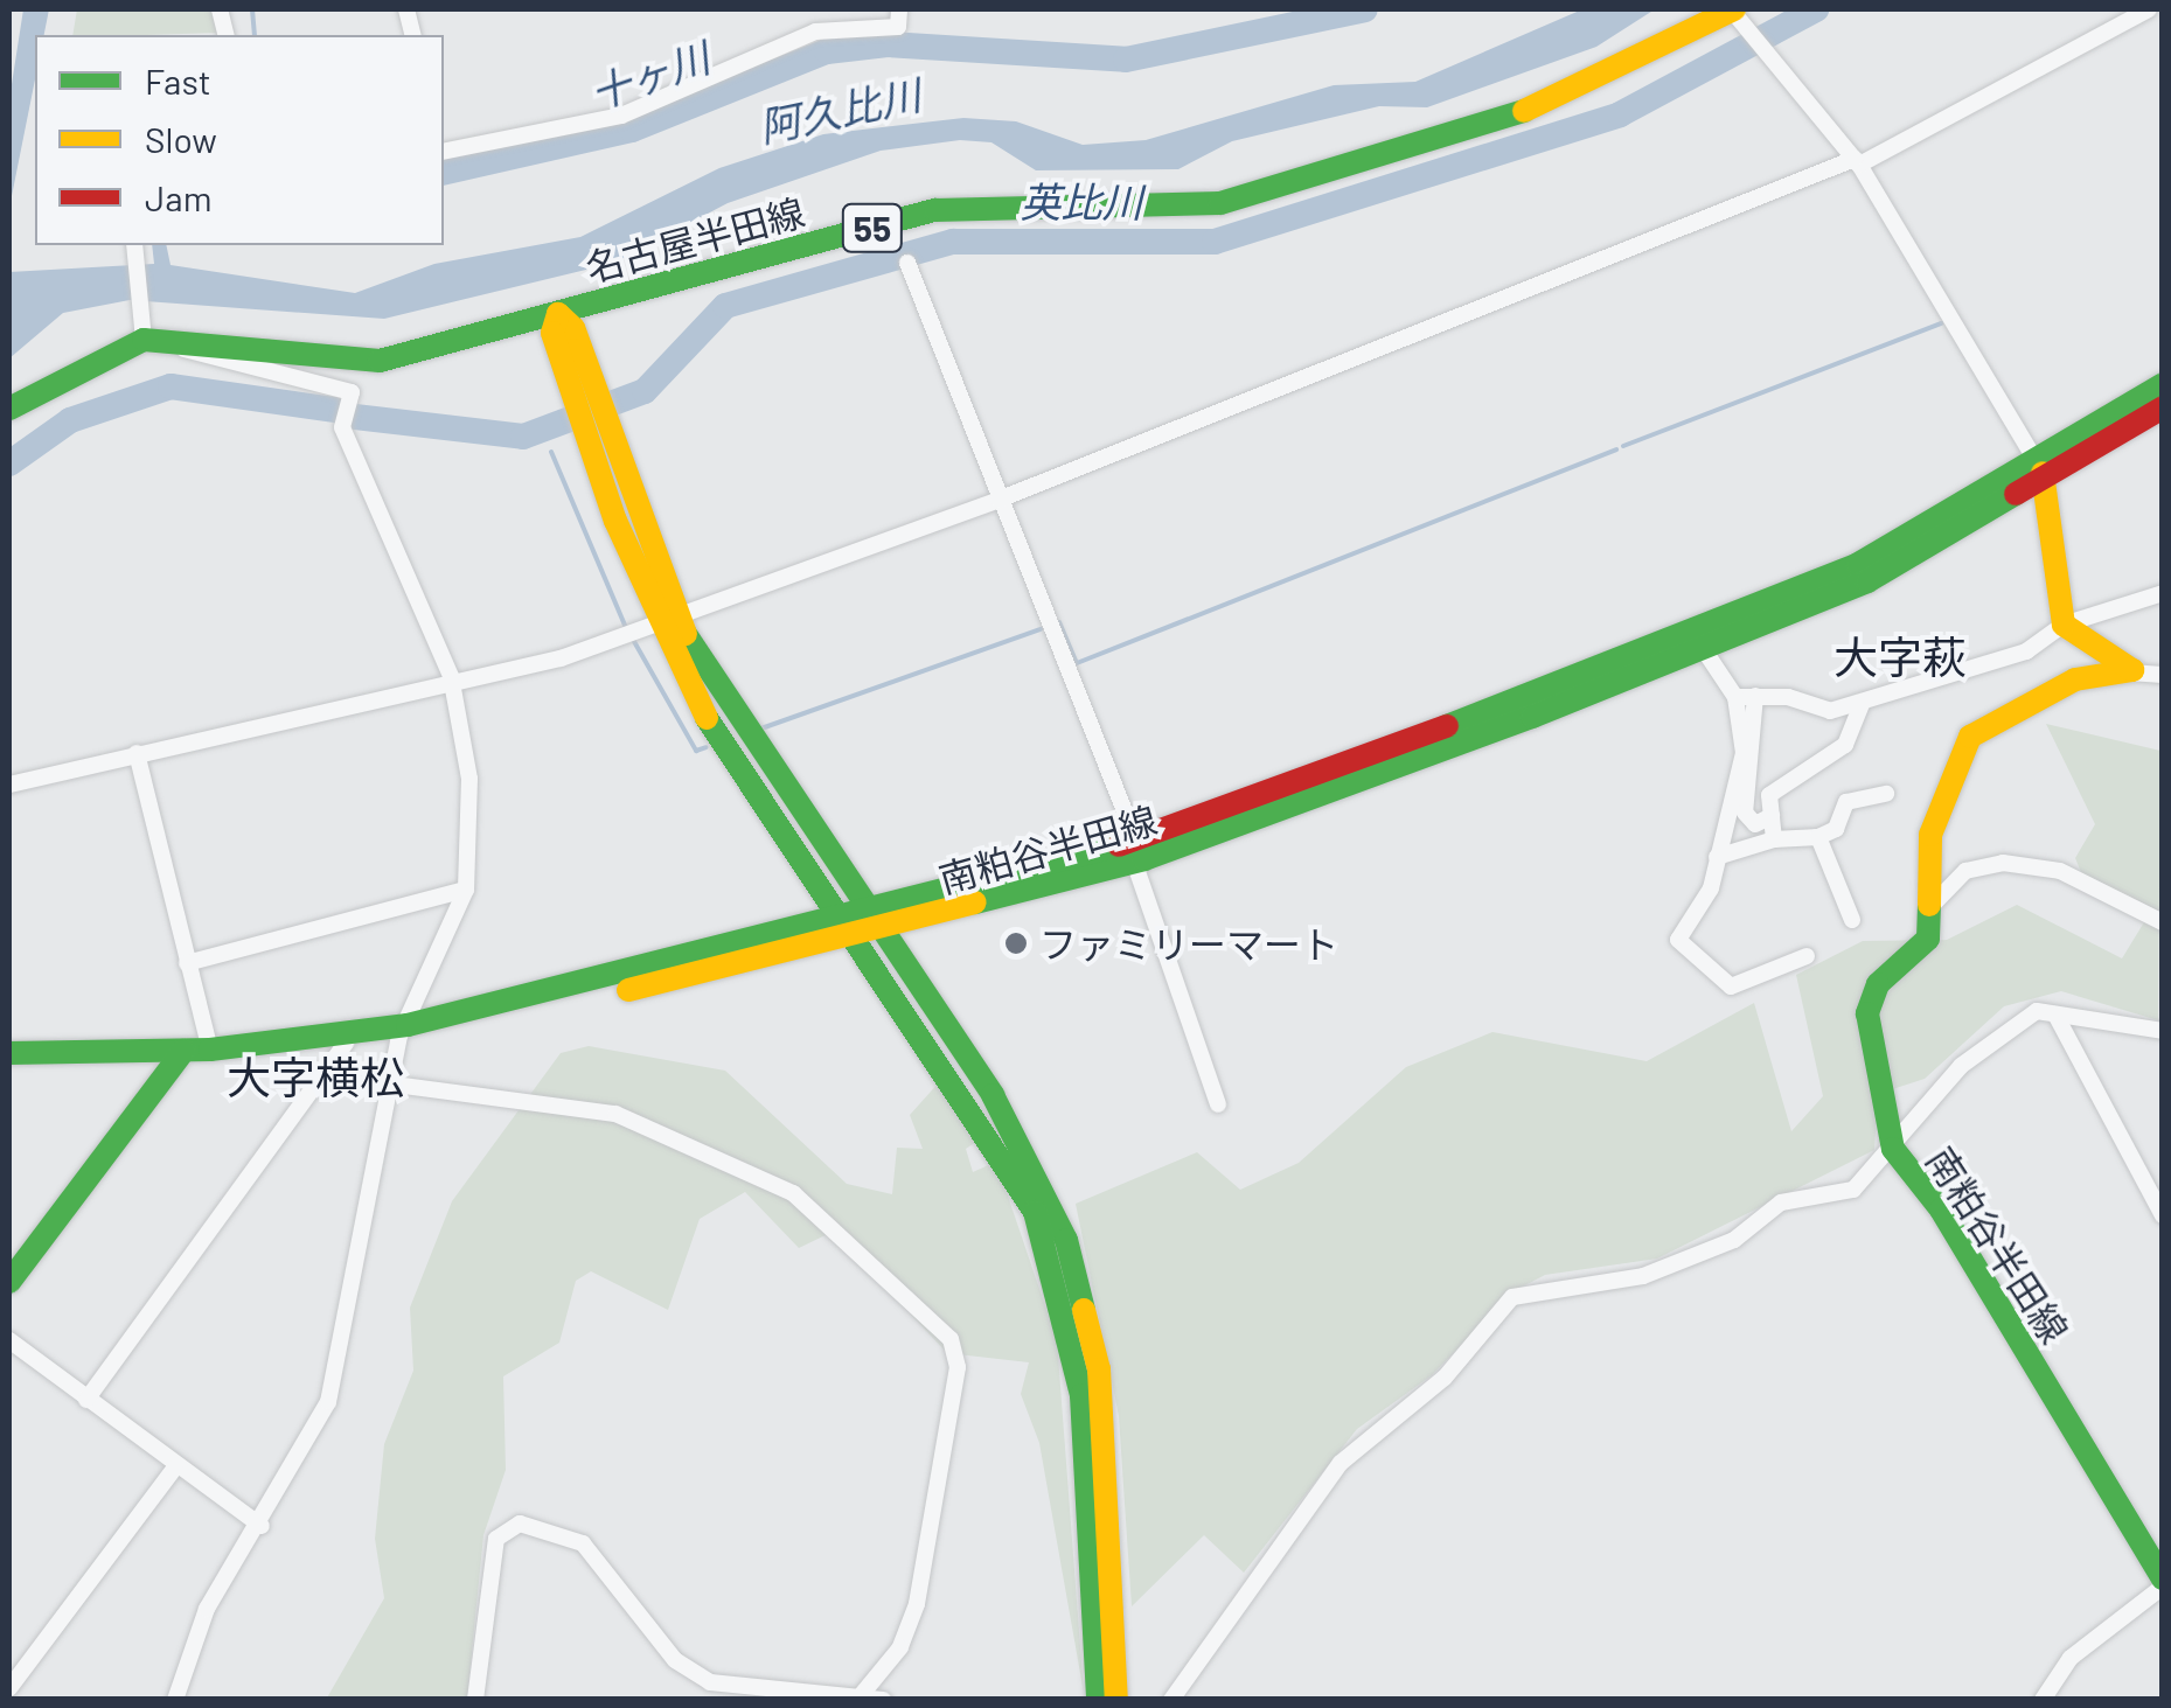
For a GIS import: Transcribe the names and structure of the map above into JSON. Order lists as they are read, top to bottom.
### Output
{
  "streets": {
    "main road": ["55", "名古屋半田線", "南粕谷半田線"]
  },
  "districts": ["大字萩", "大字横松"],
  "water": ["十ヶ川", "阿久比川", "英比川"],
  "places": ["ファミリーマート"],
  "legend": ["Fast", "Slow", "Jam"]
}
